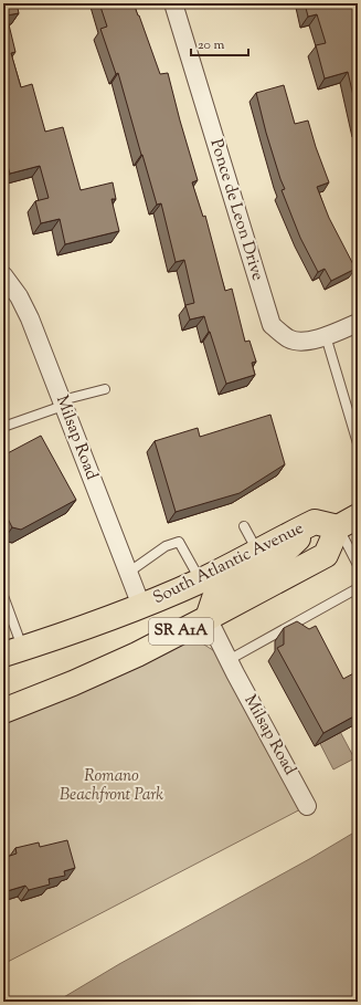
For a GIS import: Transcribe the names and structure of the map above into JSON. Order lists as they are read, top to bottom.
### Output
{
  "streets": {
    "main road": ["South Atlantic Avenue", "SR A1A"],
    "street": ["Ponce de Leon Drive", "Milsap Road"]
  },
  "crossings": [
    ["Milsap Road", "South Atlantic Avenue"]
  ],
  "parks": ["Romano Beachfront Park"],
  "scale_bar": "20 m"
}
